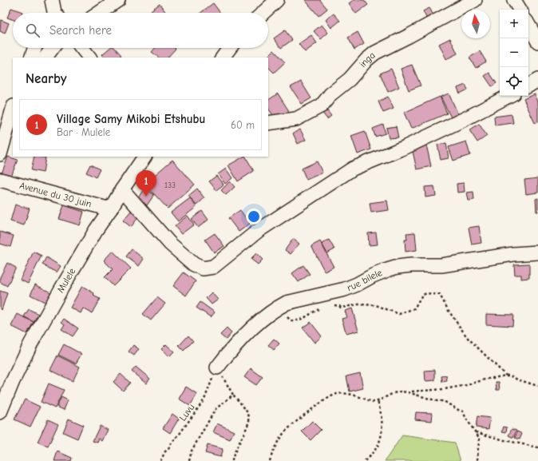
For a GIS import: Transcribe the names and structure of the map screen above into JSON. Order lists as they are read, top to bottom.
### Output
{
  "streets": {
    "street": [
      "inga",
      "Avenue du 30 juin",
      "Mulele",
      "rue bilele"
    ],
    "path": ["Luvu"]
  },
  "crossings": [
    ["Avenue du 30 juin", "Mulele"],
    ["rue bilele", "Luvu"]
  ],
  "house_numbers": ["133"],
  "north": "top",
  "page": {
    "map_buttons": ["+", "−"],
    "search": "Search here",
    "heading": "Nearby",
    "list": [
      {
        "mark": "1",
        "name": "Village Samy Mikobi Etshubu",
        "note": "Bar · Mulele",
        "value": "60 m"
      }
    ],
    "pins": "1"
  }
}
